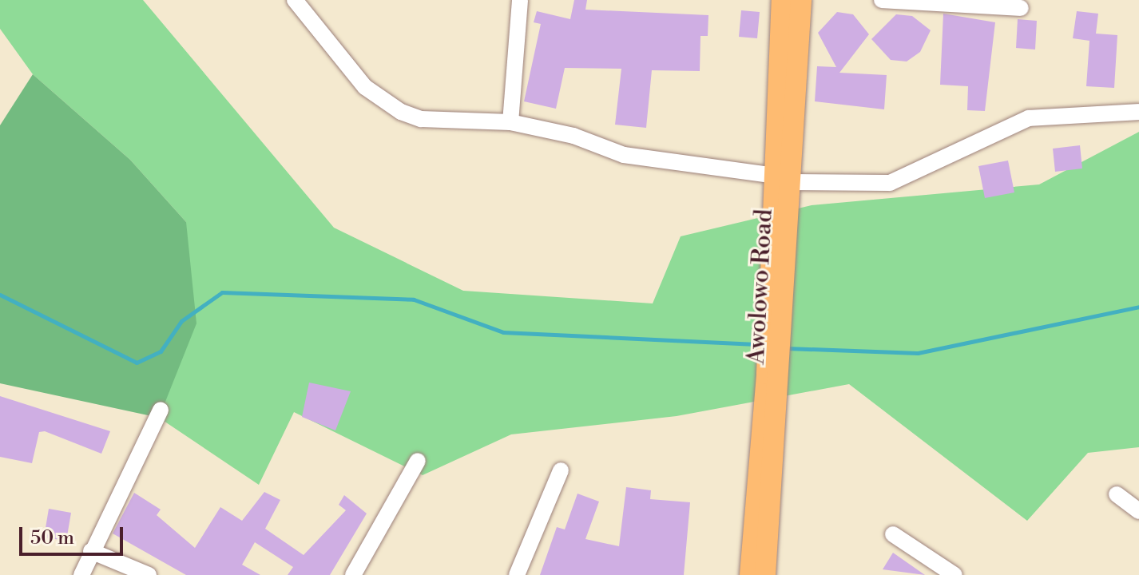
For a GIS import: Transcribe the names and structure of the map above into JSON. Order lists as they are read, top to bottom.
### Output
{
  "streets": {
    "main road": ["Awolowo Road"]
  },
  "scale_bar": "50 m"
}
